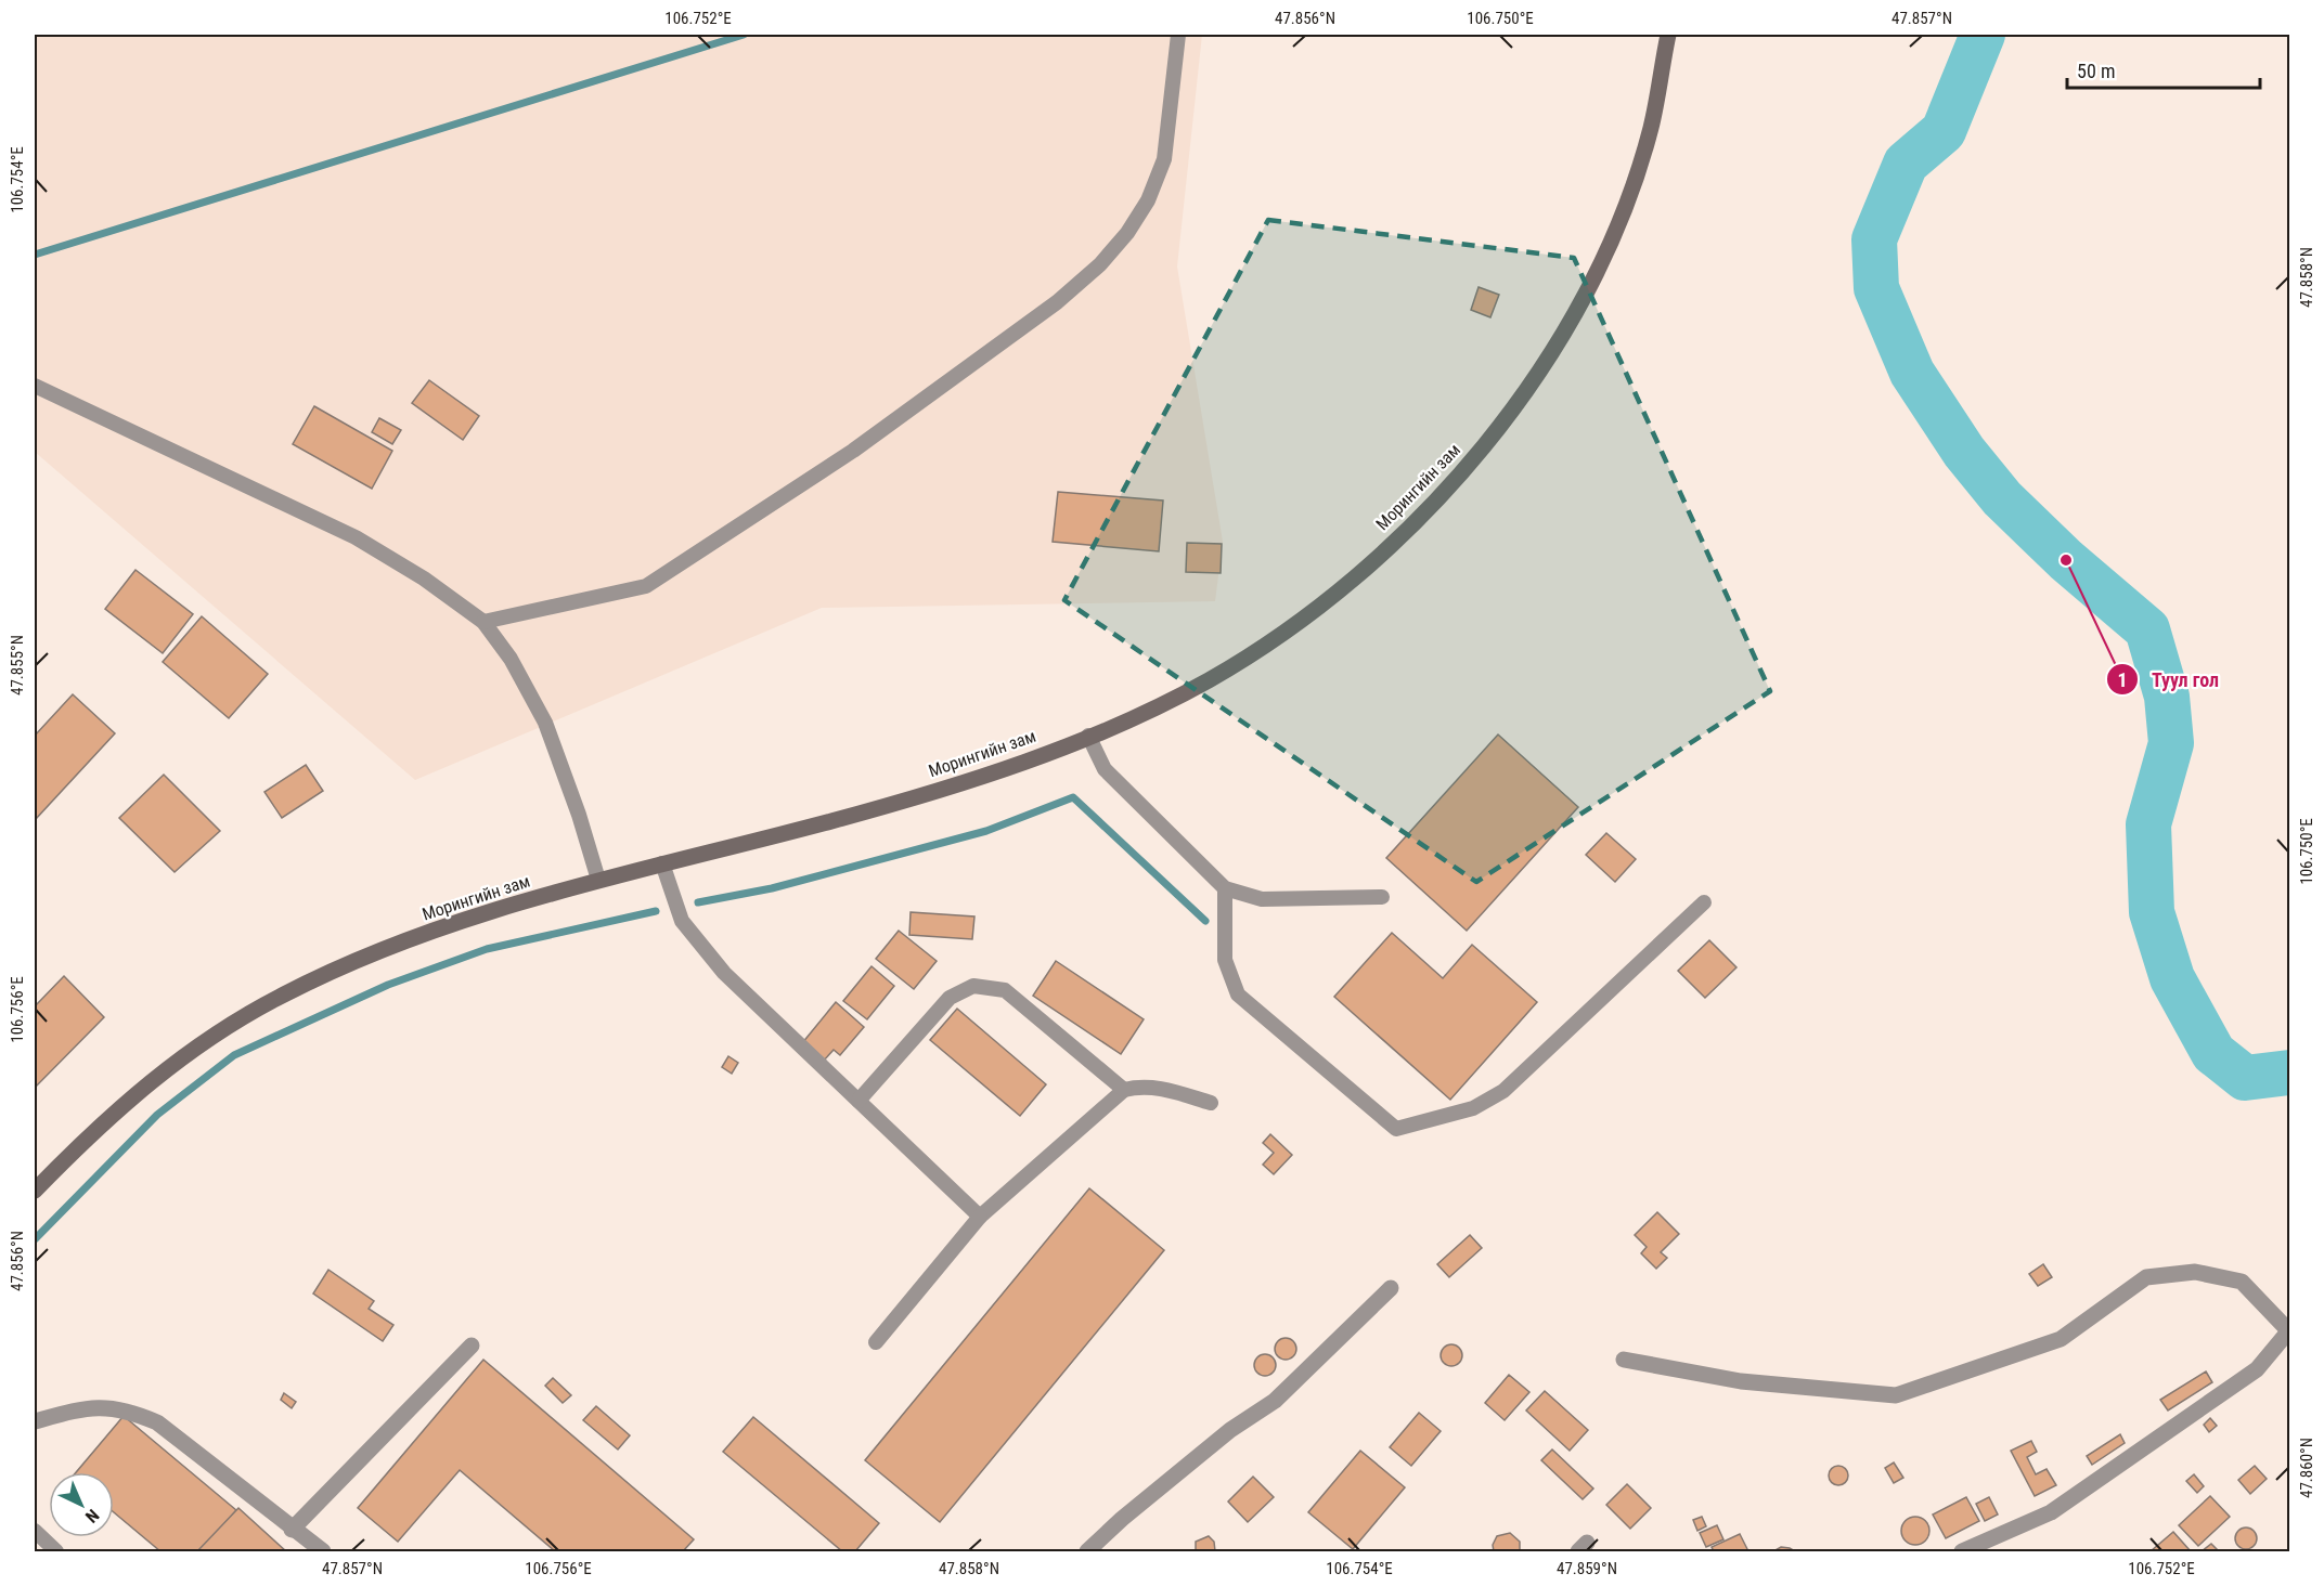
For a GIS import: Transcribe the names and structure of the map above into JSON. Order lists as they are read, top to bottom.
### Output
{
  "streets": {
    "main road": ["Морингийн зам"]
  },
  "places": ["Туул гол"],
  "scale_bar": "50 m",
  "north": "bottom right",
  "coordinates": [
    "106.752°E",
    "47.856°N",
    "106.750°E",
    "47.857°N",
    "106.754°E",
    "47.858°N",
    "47.855°N",
    "106.756°E",
    "47.860°N",
    "47.859°N"
  ]
}
